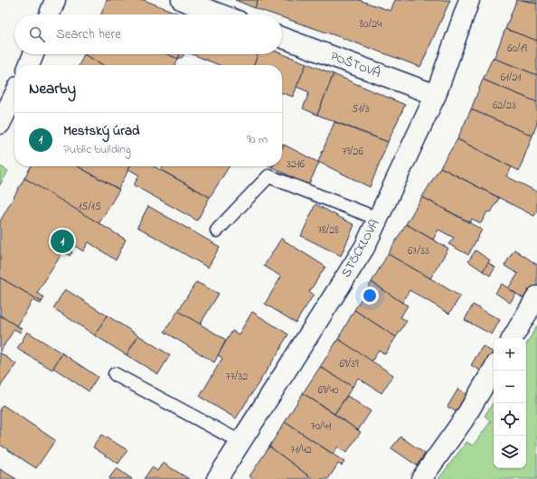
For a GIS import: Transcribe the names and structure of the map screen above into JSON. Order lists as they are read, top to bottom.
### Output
{
  "streets": {
    "street": ["POŠTOVÁ", "STÖCKLOVA"]
  },
  "crossings": [
    ["POŠTOVÁ", "STÖCKLOVA"]
  ],
  "house_numbers": [
    "80/24",
    "60/19",
    "61/21",
    "62/23",
    "51/3",
    "79/26",
    "3216",
    "15/15",
    "78/28",
    "67/33",
    "69/39",
    "77/32",
    "69/40",
    "70/41",
    "71/42"
  ],
  "page": {
    "search": "Search here",
    "heading": "Nearby",
    "list": [
      {
        "mark": "1",
        "name": "Mestský úrad",
        "note": "Public building",
        "value": "90 m"
      }
    ],
    "pins": "1",
    "map_buttons": ["+", "−"]
  }
}
